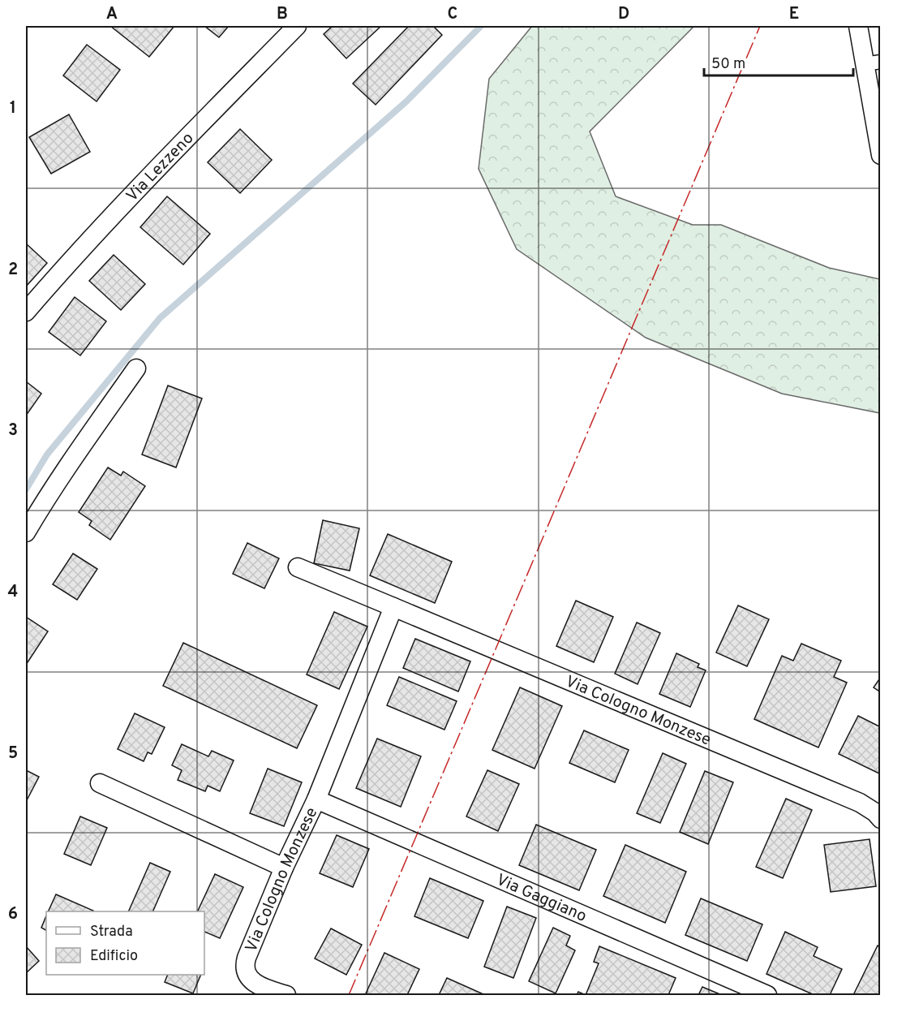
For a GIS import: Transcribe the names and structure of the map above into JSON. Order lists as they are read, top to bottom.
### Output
{
  "streets": {
    "street": ["Via Lezzeno", "Via Cologno Monzese", "Via Gaggiano"]
  },
  "crossings": [
    ["Via Cologno Monzese", "Via Gaggiano"]
  ],
  "legend": ["Strada", "Edificio"],
  "scale_bar": "50 m",
  "grid": {
    "columns": [
      "A",
      "B",
      "C",
      "D",
      "E"
    ],
    "rows": [
      "1",
      "2",
      "3",
      "4",
      "5",
      "6"
    ]
  }
}
